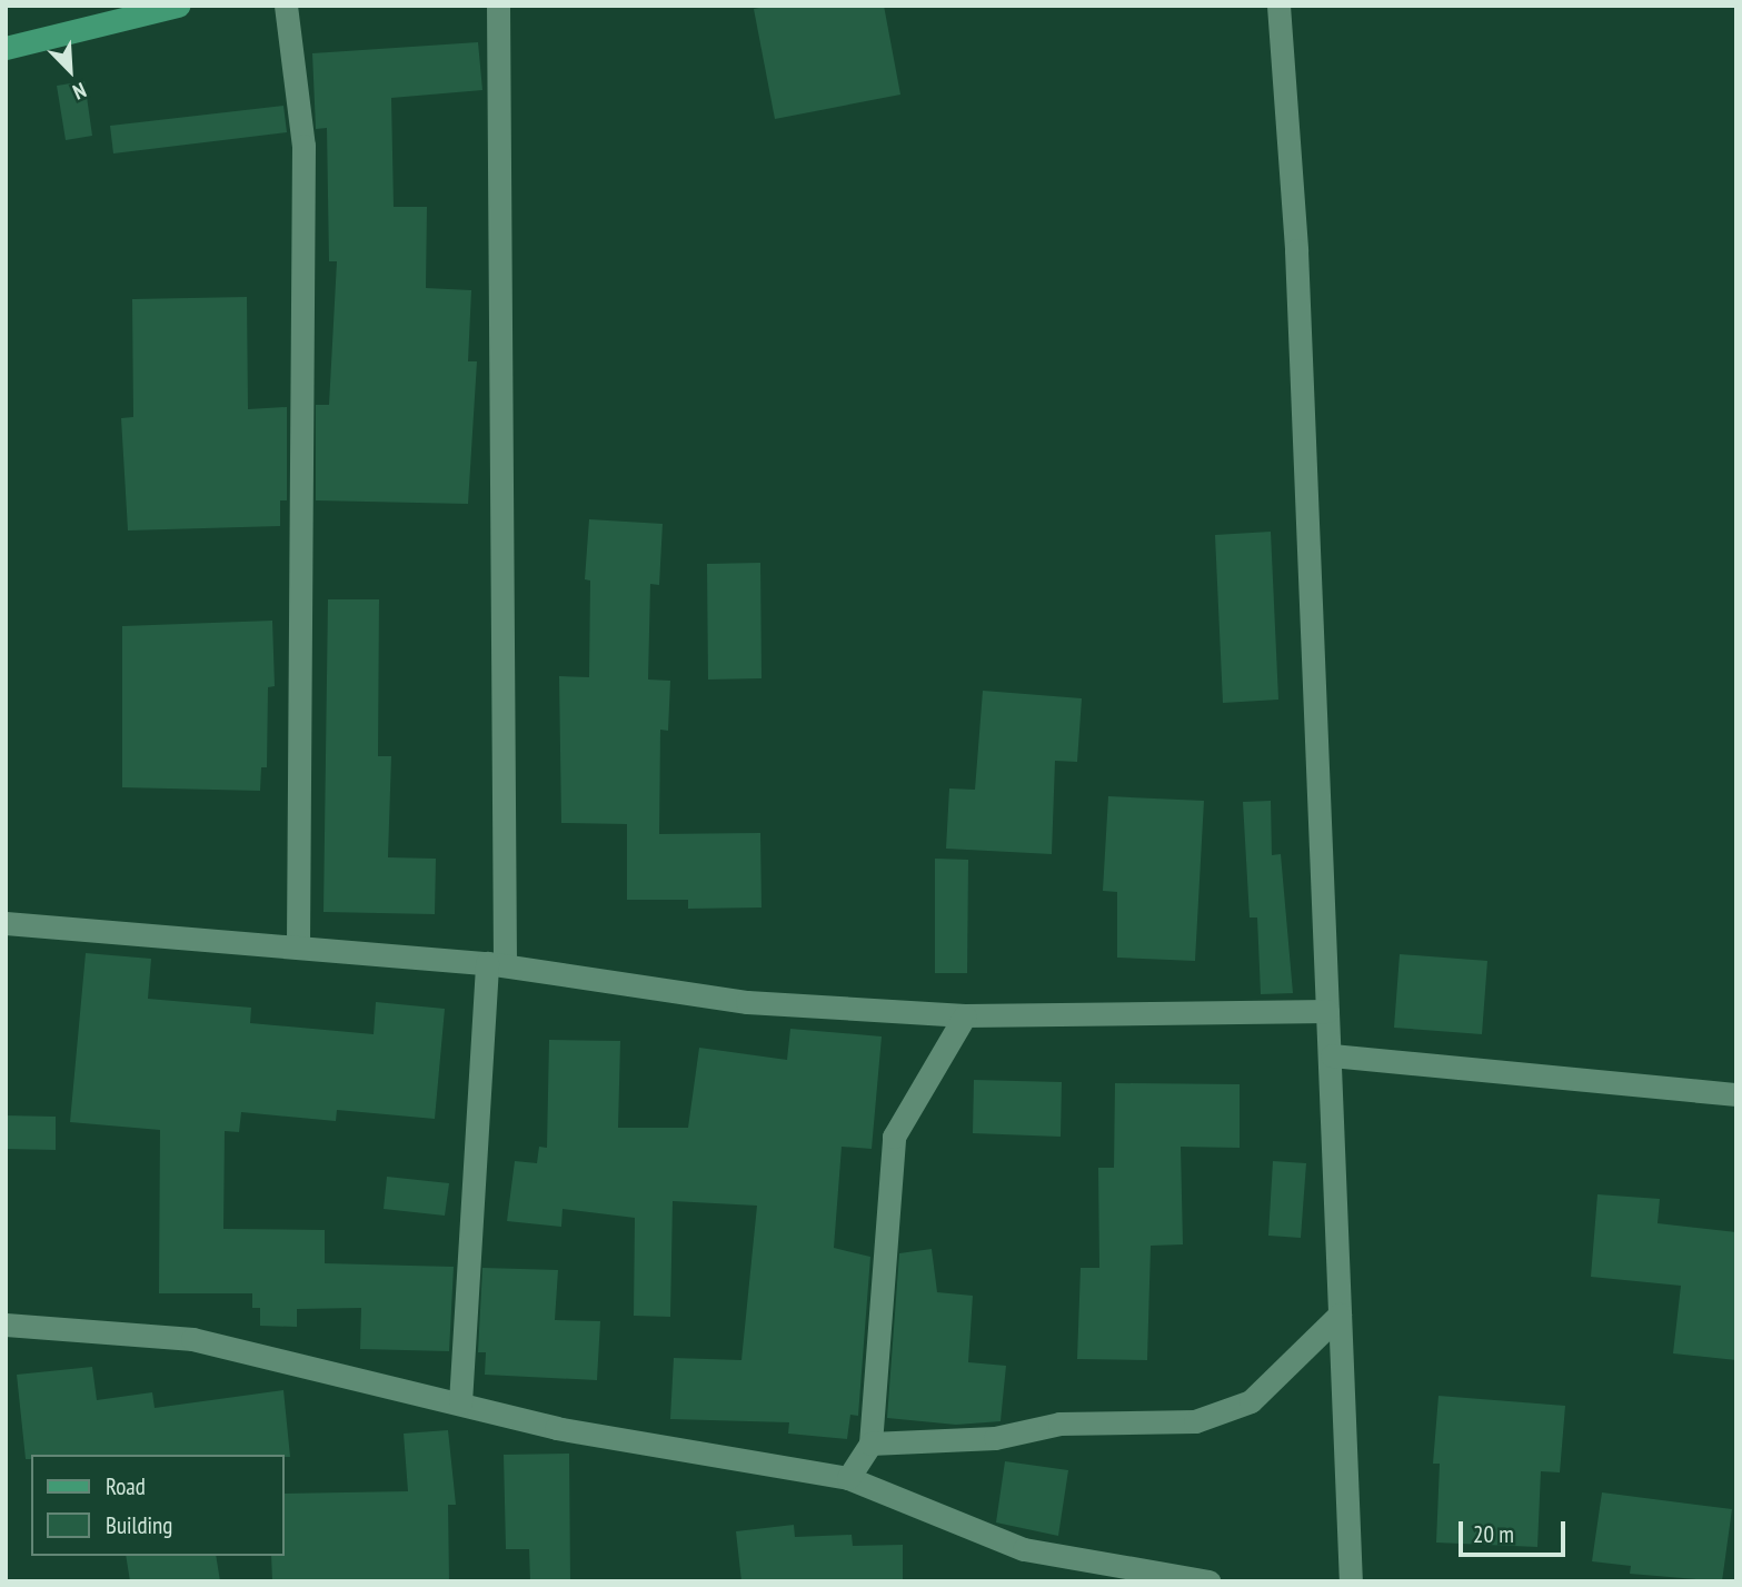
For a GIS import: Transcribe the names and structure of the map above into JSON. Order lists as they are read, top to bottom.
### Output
{
  "legend": ["Road", "Building"],
  "scale_bar": "20 m",
  "north": "bottom right"
}
